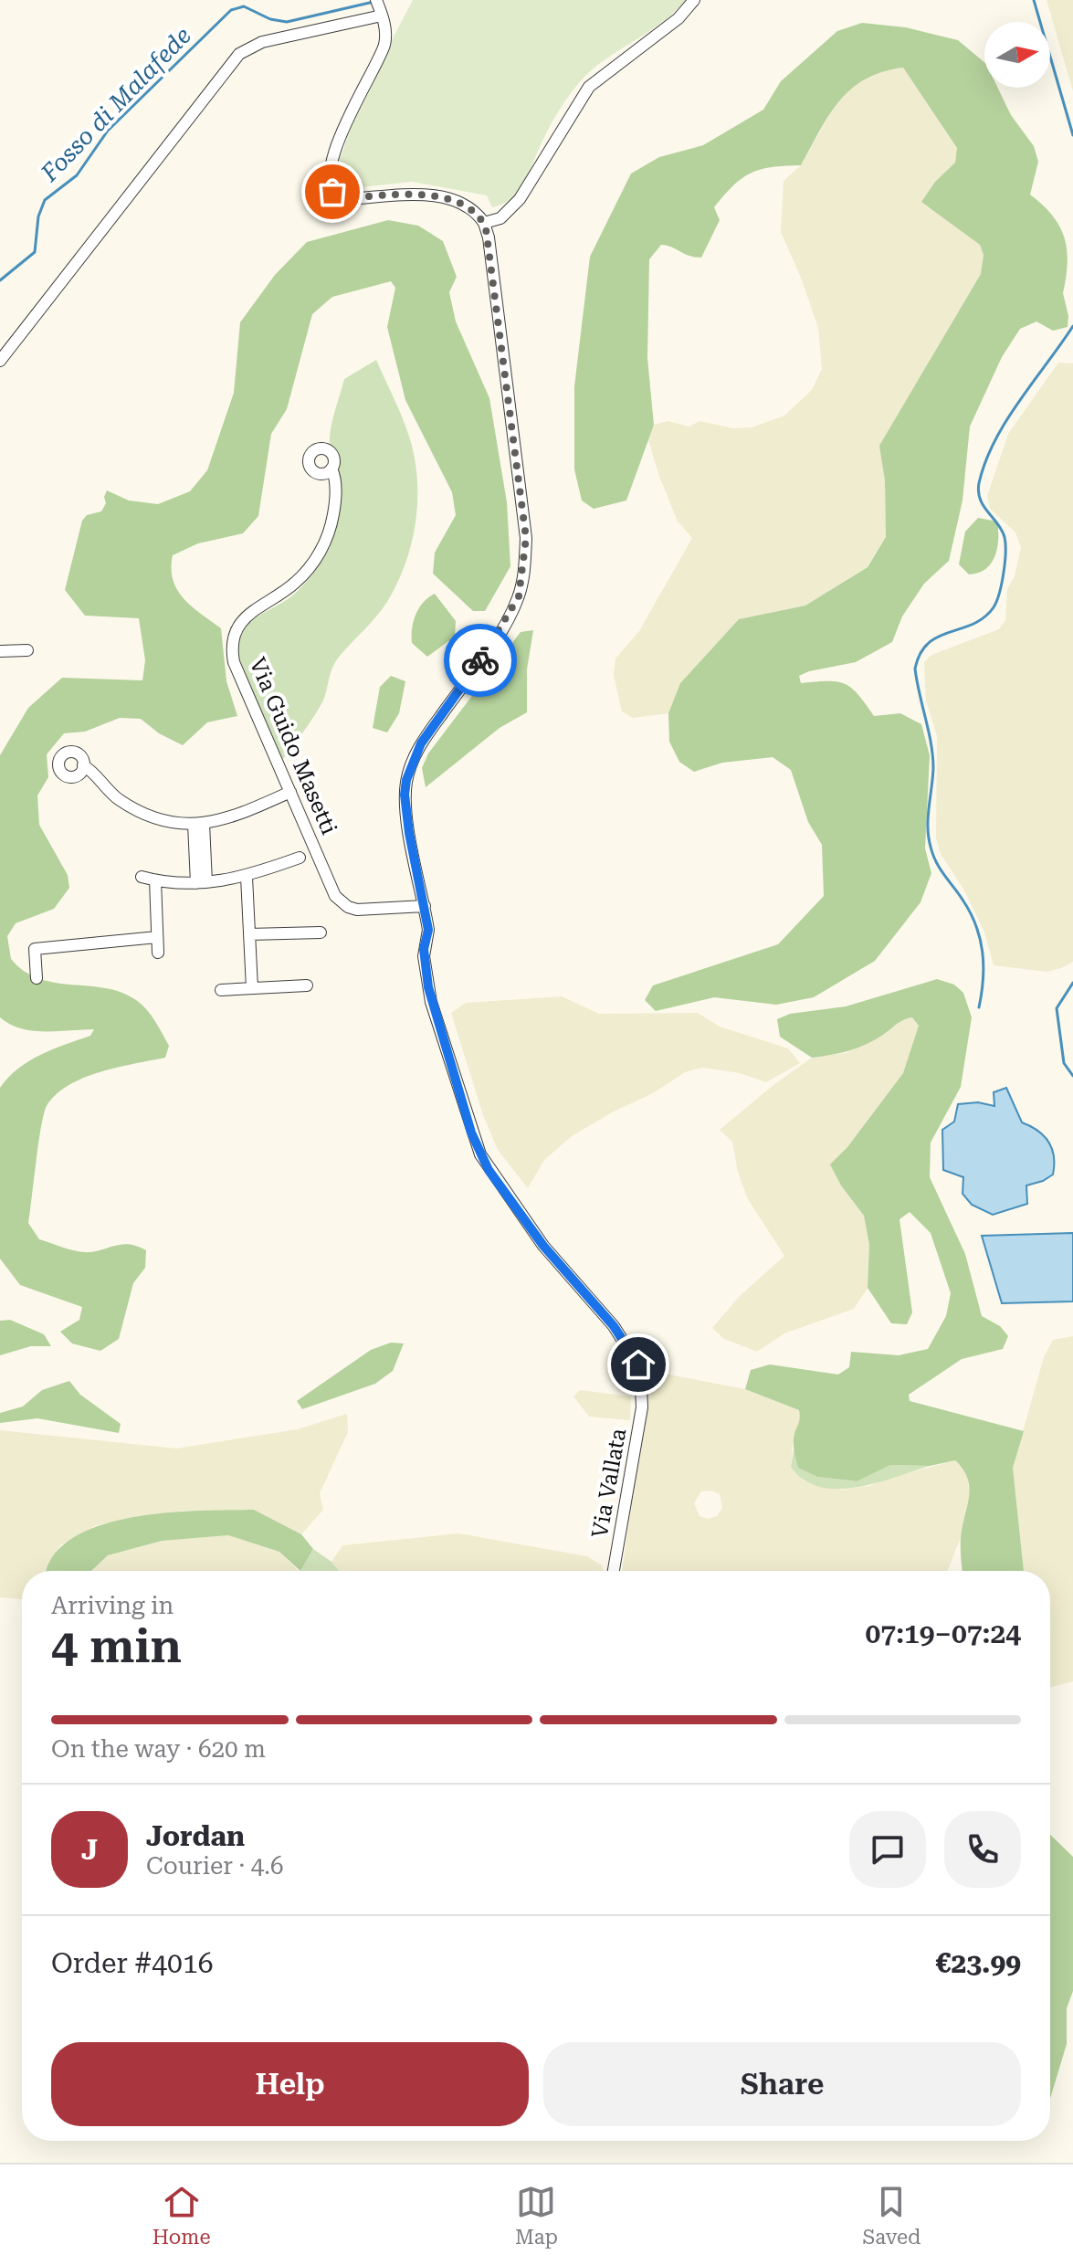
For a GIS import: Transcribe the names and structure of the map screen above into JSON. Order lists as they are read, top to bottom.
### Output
{
  "streets": {
    "street": ["Via Guido Masetti", "Via Vallata"]
  },
  "crossings": [
    ["Via Guido Masetti", "Via Vallata"]
  ],
  "water": ["Fosso di Malafede"],
  "north": "right",
  "page": {
    "heading": ["4 min", "Arriving in", "07:19–07:24"],
    "panel": [
      "Jordan",
      "Courier · 4.6",
      "Order #4016",
      "€23.99"
    ],
    "bar": "On the way · 620 m",
    "round": "J",
    "buttons": ["Help", "Share"],
    "tabs": ["Home", "Map", "Saved"]
  }
}
